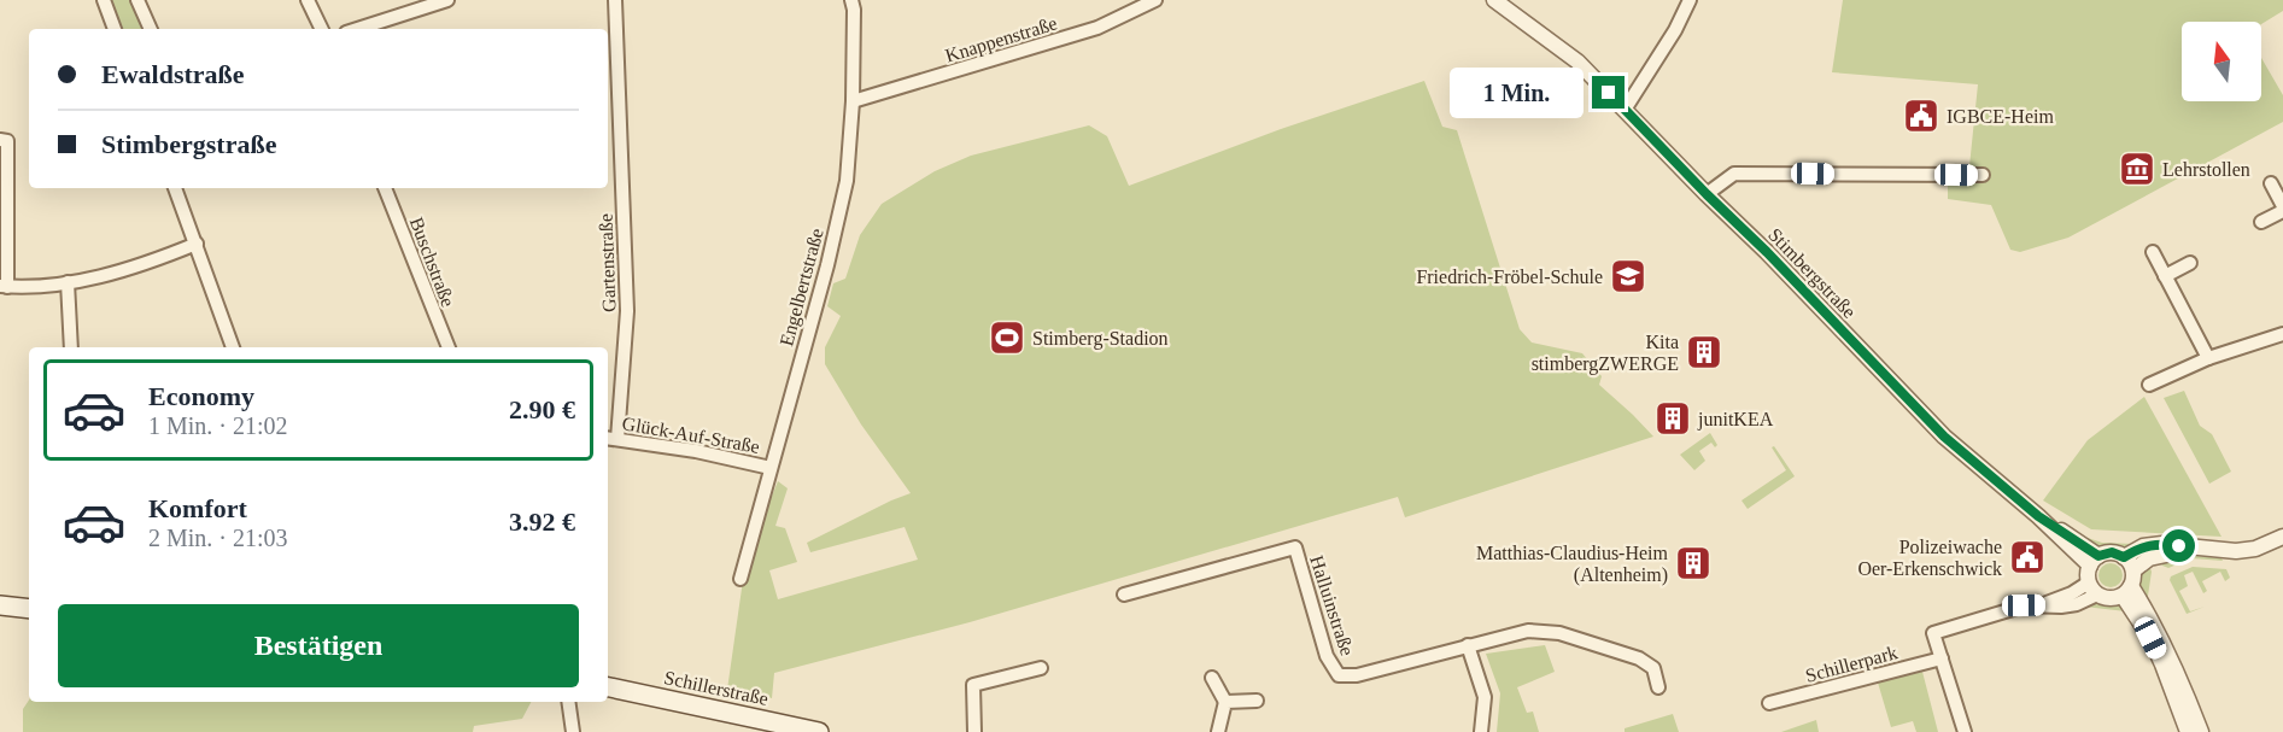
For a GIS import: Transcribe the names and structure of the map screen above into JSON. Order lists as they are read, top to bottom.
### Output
{
  "streets": {
    "main road": ["Schillerstraße"],
    "street": [
      "Knappenstraße",
      "Buschstraße",
      "Gartenstraße",
      "Stimbergstraße",
      "Engelbertstraße",
      "Glück-Auf-Straße",
      "Halluinstraße",
      "Schillerpark"
    ]
  },
  "crossings": [
    ["Knappenstraße", "Engelbertstraße"],
    ["Gartenstraße", "Glück-Auf-Straße"],
    ["Engelbertstraße", "Glück-Auf-Straße"]
  ],
  "places": {
    "public building": ["IGBCE-Heim", "Polizeiwache Oer-Erkenschwick"],
    "museum": ["Lehrstollen"],
    "school or university": ["Friedrich-Fröbel-Schule"],
    "sports": ["Stimberg-Stadion"],
    "building": ["Kita stimbergZWERGE", "junitKEA", "Matthias-Claudius-Heim (Altenheim)"]
  },
  "north": "top",
  "page": {
    "banner": ["Ewaldstraße", "Stimbergstraße"],
    "bubble": "1 Min.",
    "list": [
      {
        "name": "Economy",
        "note": "1 Min. · 21:02",
        "value": "2.90 €"
      },
      {
        "name": "Komfort",
        "note": "2 Min. · 21:03",
        "value": "3.92 €"
      }
    ],
    "buttons": "Bestätigen"
  }
}
